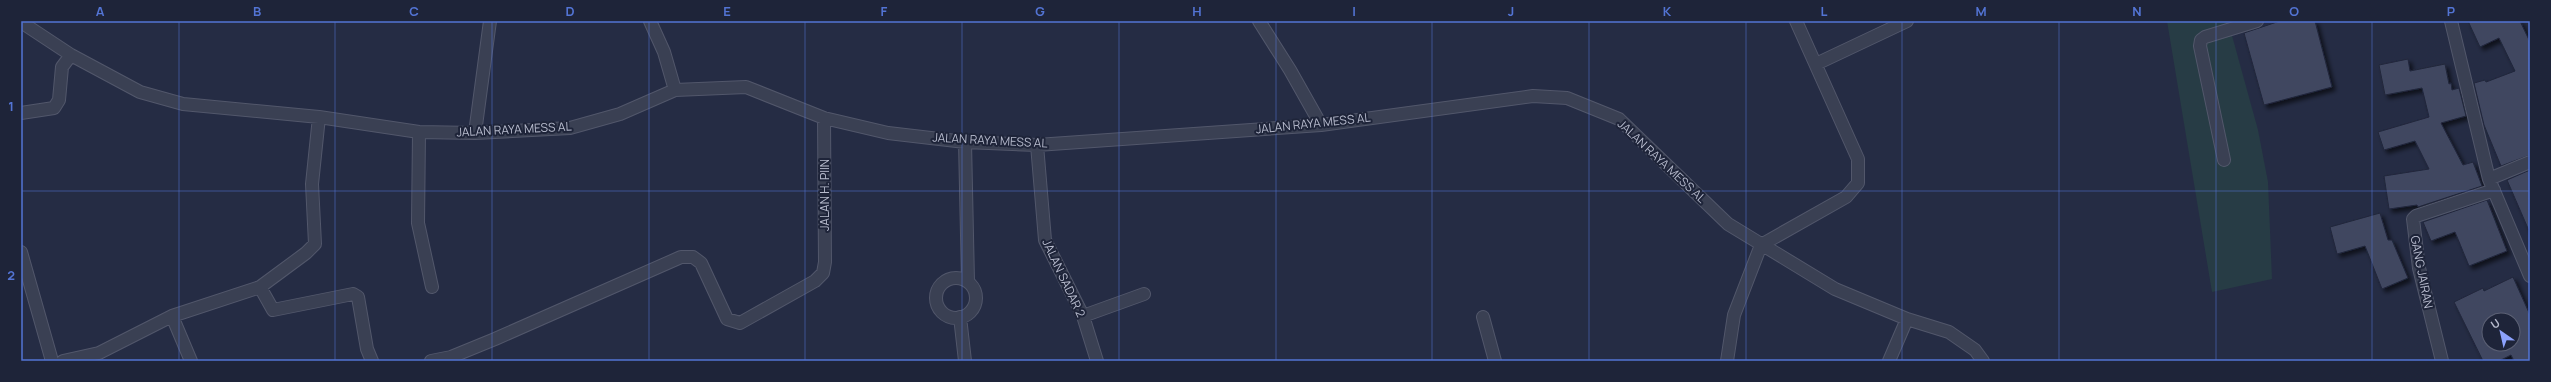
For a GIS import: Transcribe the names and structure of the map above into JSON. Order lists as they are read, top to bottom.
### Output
{
  "streets": {
    "street": [
      "JALAN RAYA MESS AL",
      "JALAN H. PIIN",
      "GANG JAIRAN",
      "JALAN SADAR 2"
    ]
  },
  "crossings": [
    ["JALAN RAYA MESS AL", "JALAN H. PIIN"],
    ["JALAN RAYA MESS AL", "JALAN SADAR 2"]
  ],
  "north": "top left",
  "grid": {
    "columns": [
      "A",
      "B",
      "C",
      "D",
      "E",
      "F",
      "G",
      "H",
      "I",
      "J",
      "K",
      "L",
      "M",
      "N",
      "O",
      "P"
    ],
    "rows": ["1", "2"]
  }
}
